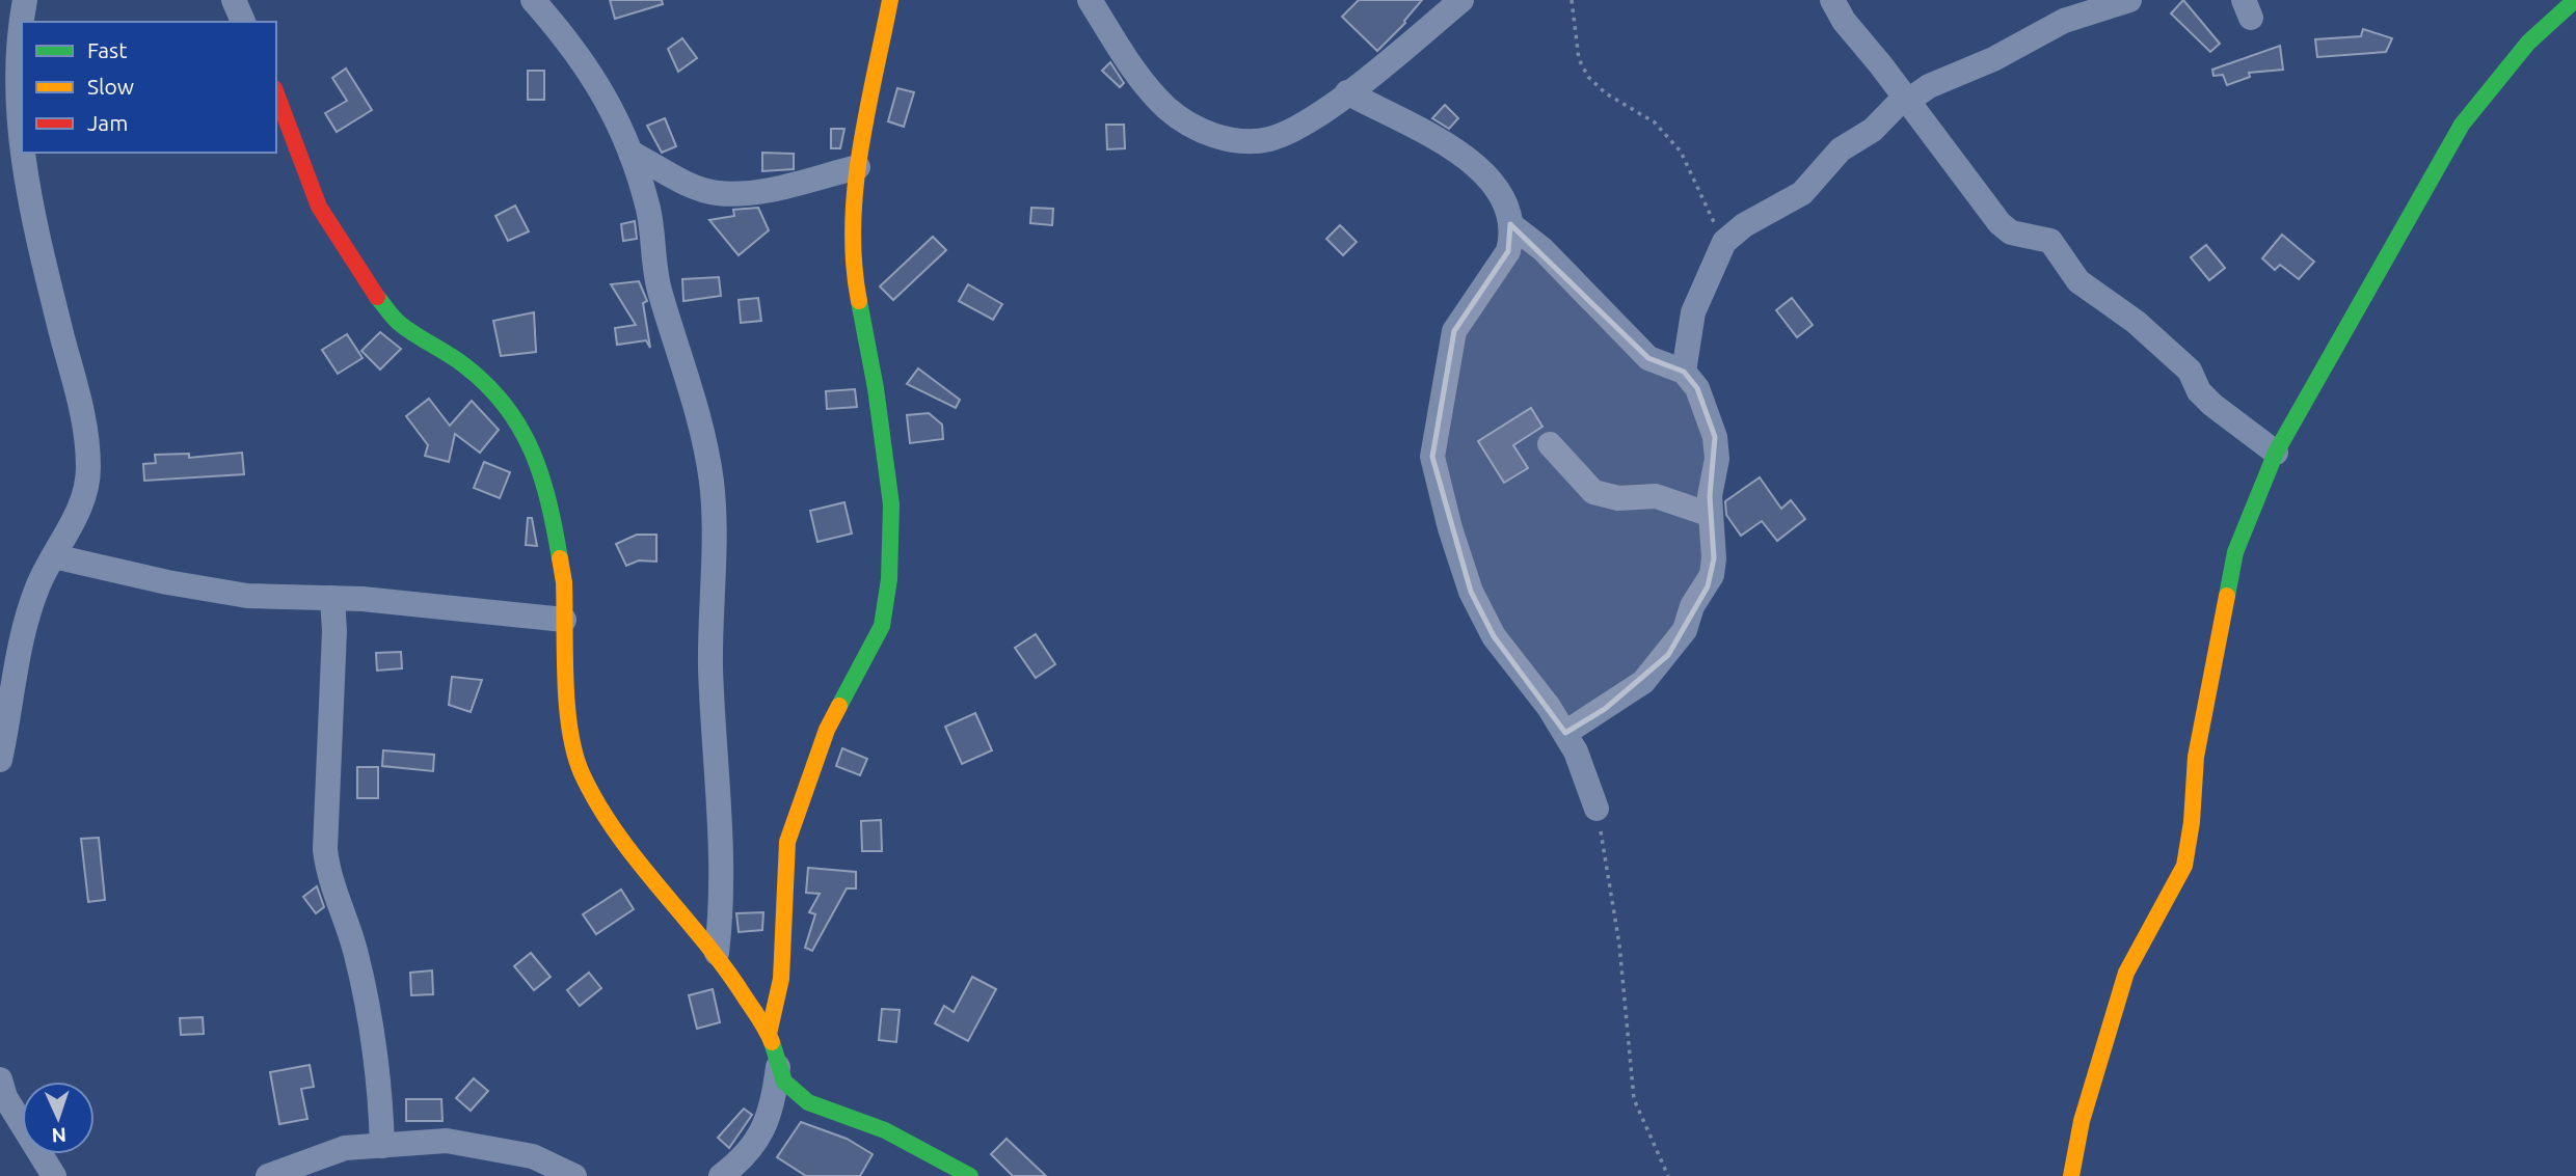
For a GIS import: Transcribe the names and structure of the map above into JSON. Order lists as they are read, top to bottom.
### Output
{
  "legend": ["Fast", "Slow", "Jam"],
  "north": "bottom"
}
